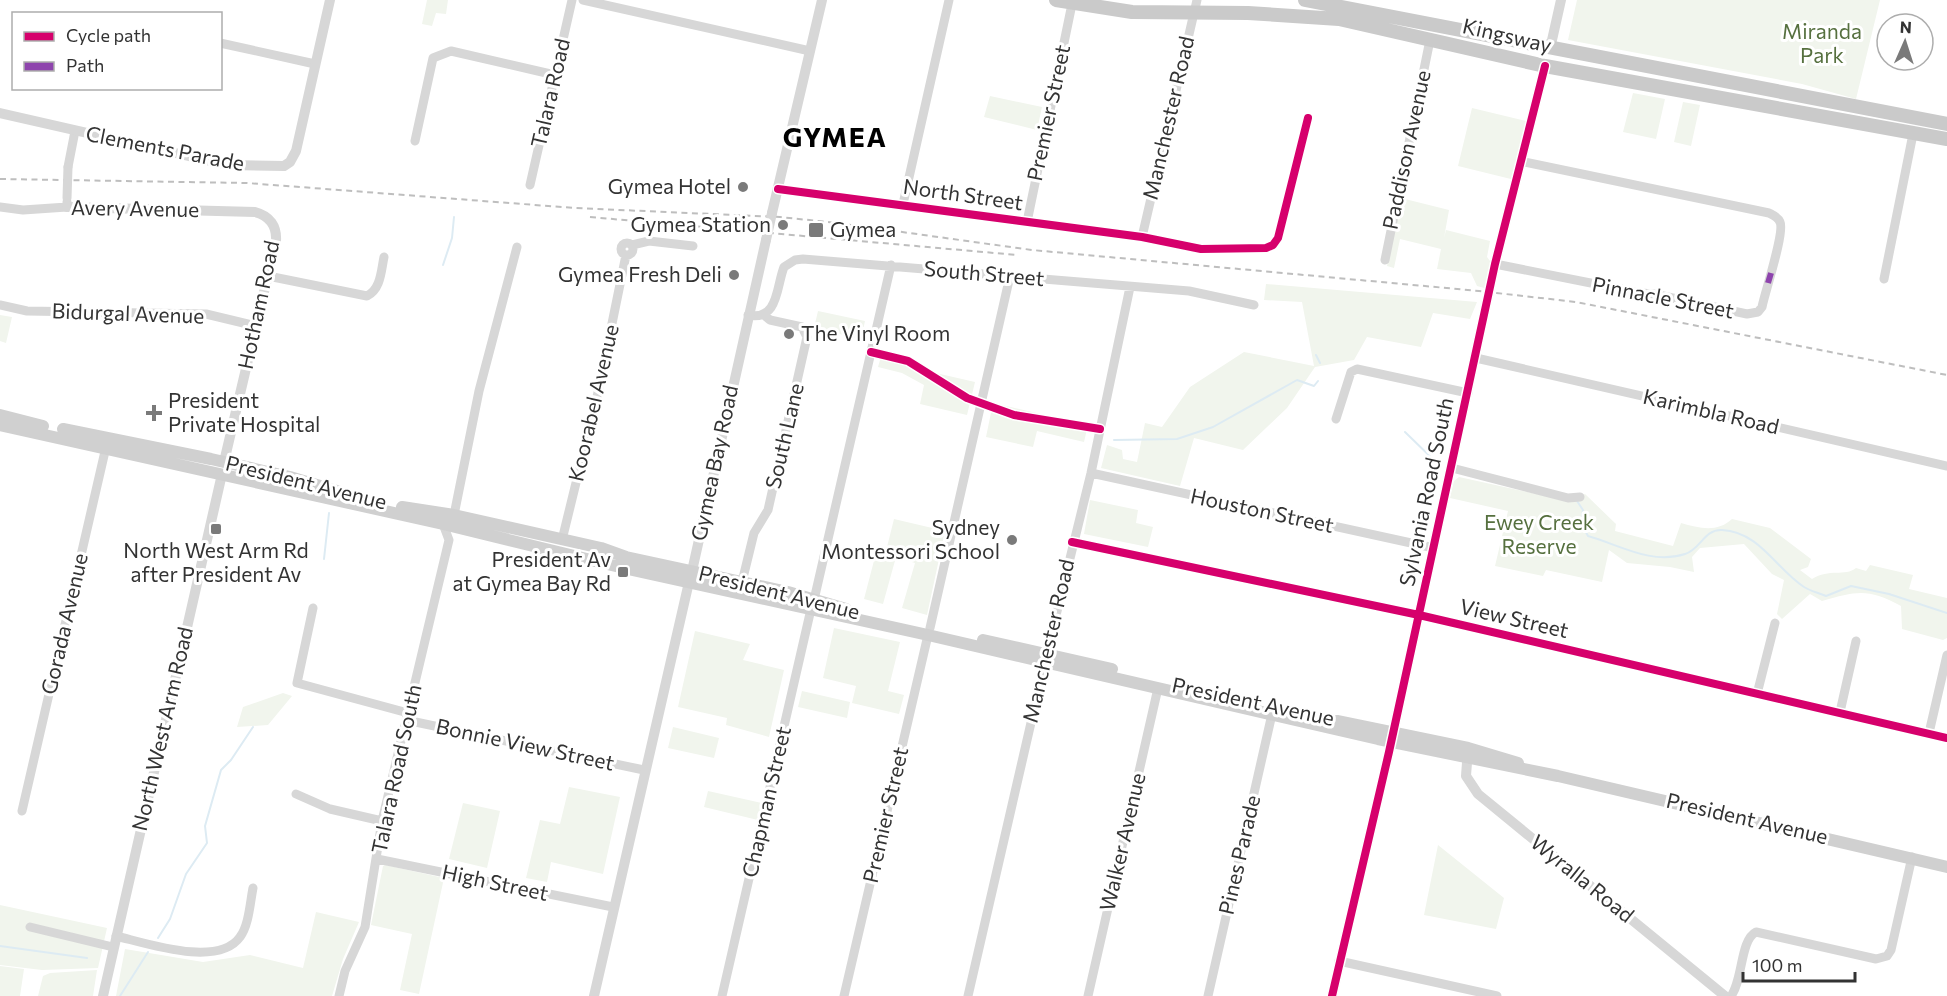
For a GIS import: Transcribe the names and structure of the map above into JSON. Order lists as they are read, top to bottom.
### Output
{
  "streets": {
    "main road": ["Kingsway", "President Avenue", "Sylvania Road South"],
    "street": [
      "Talara Road",
      "Premier Street",
      "Manchester Road",
      "Clements Parade",
      "Paddison Avenue",
      "North Street",
      "Avery Avenue",
      "South Street",
      "Pinnacle Street",
      "Hotham Road",
      "Bidurgal Avenue",
      "Koorabel Avenue",
      "Karimbla Road",
      "South Lane",
      "Gymea Bay Road",
      "Houston Street",
      "View Street",
      "Gorada Avenue",
      "North West Arm Road",
      "Bonnie View Street",
      "Talara Road South",
      "Chapman Street",
      "Walker Avenue",
      "Pines Parade",
      "Wyralla Road",
      "High Street"
    ]
  },
  "crossings": [
    ["Kingsway", "Premier Street"],
    ["Kingsway", "Manchester Road"],
    ["Kingsway", "Paddison Avenue"],
    ["Kingsway", "Sylvania Road South"],
    ["Premier Street", "North Street"],
    ["Premier Street", "South Street"],
    ["Premier Street", "President Avenue"],
    ["Manchester Road", "North Street"],
    ["Manchester Road", "South Street"],
    ["Manchester Road", "President Avenue"],
    ["Manchester Road", "Houston Street"],
    ["Manchester Road", "View Street"],
    ["Clements Parade", "Avery Avenue"],
    ["North Street", "Gymea Bay Road"],
    ["Avery Avenue", "Hotham Road"],
    ["South Street", "South Lane"],
    ["South Street", "Chapman Street"],
    ["Pinnacle Street", "Sylvania Road South"],
    ["Hotham Road", "Bidurgal Avenue"],
    ["Hotham Road", "President Avenue"],
    ["Hotham Road", "North West Arm Road"],
    ["Koorabel Avenue", "President Avenue"],
    ["Karimbla Road", "Sylvania Road South"],
    ["South Lane", "President Avenue"],
    ["Gymea Bay Road", "President Avenue"],
    ["Gymea Bay Road", "Bonnie View Street"],
    ["Gymea Bay Road", "High Street"],
    ["President Avenue", "Sylvania Road South"],
    ["President Avenue", "Gorada Avenue"],
    ["President Avenue", "North West Arm Road"],
    ["President Avenue", "Chapman Street"],
    ["President Avenue", "Walker Avenue"],
    ["President Avenue", "Pines Parade"],
    ["President Avenue", "Wyralla Road"],
    ["Sylvania Road South", "Houston Street"],
    ["Sylvania Road South", "View Street"],
    ["Bonnie View Street", "Talara Road South"],
    ["Talara Road South", "High Street"]
  ],
  "districts": ["GYMEA"],
  "parks": ["Miranda Park", "Ewey Creek Reserve"],
  "places": {
    "other": [
      "Gymea Hotel",
      "Gymea Station",
      "Gymea Fresh Deli",
      "The Vinyl Room",
      "Sydney Montessori School"
    ],
    "transit": ["Gymea", "North West Arm Rd after President Av", "President Av at Gymea Bay Rd"],
    "health": ["President Private Hospital"]
  },
  "legend": ["Cycle path", "Path"],
  "scale_bar": "100 m",
  "north": "top"
}
